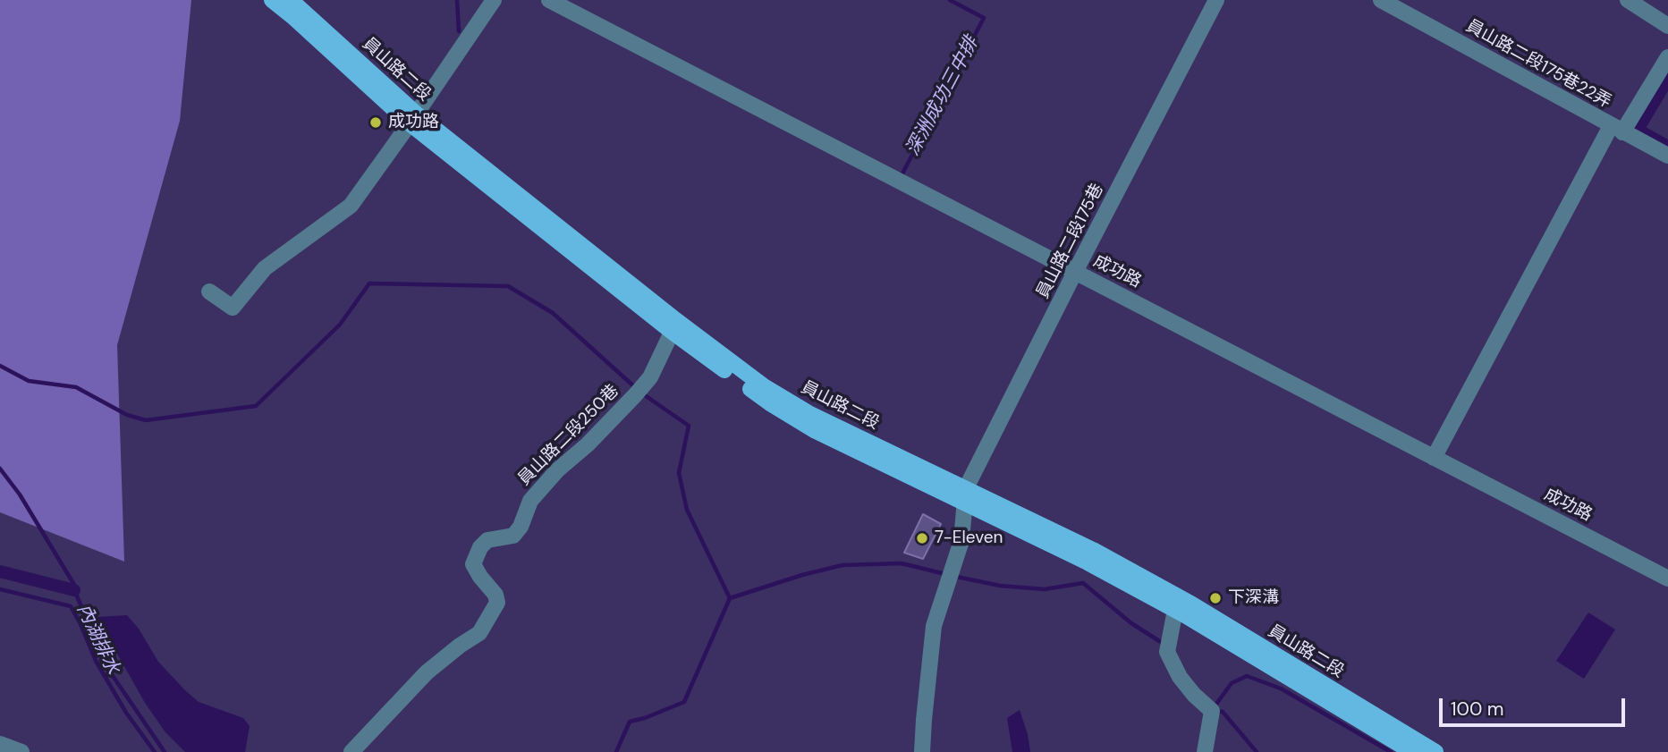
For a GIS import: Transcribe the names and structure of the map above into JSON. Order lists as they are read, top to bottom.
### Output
{
  "streets": {
    "main road": ["員山路二段"],
    "street": [
      "員山路二段175巷22弄",
      "員山路二段175巷",
      "成功路",
      "員山路二段250巷"
    ]
  },
  "crossings": [
    ["員山路二段", "員山路二段175巷"],
    ["員山路二段", "員山路二段250巷"],
    ["員山路二段175巷", "成功路"]
  ],
  "water": ["深洲成功三中排", "內湖排水"],
  "places": ["成功路", "7-Eleven", "下深溝"],
  "scale_bar": "100 m"
}
